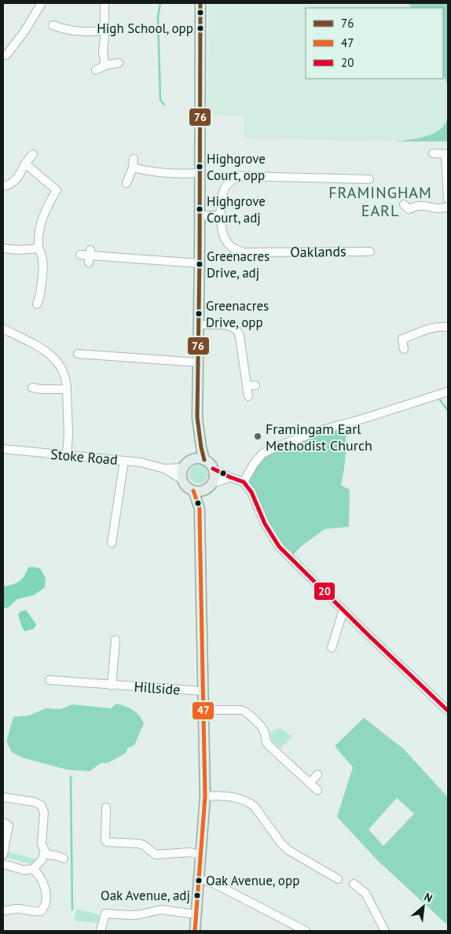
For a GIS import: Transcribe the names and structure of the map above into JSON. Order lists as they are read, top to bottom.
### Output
{
  "streets": {
    "street": ["Oaklands", "Stoke Road", "Hillside"]
  },
  "districts": ["FRAMINGHAM EARL"],
  "places": [
    "High School, opp",
    "Highgrove Court, opp",
    "Highgrove Court, adj",
    "Greenacres Drive, adj",
    "Greenacres Drive, opp",
    "Framingam Earl Methodist Church",
    "Oak Avenue, opp",
    "Oak Avenue, adj"
  ],
  "lines": ["transit line 76", "transit line 20", "transit line 47"],
  "legend": ["76", "47", "20"],
  "north": "top right"
}
